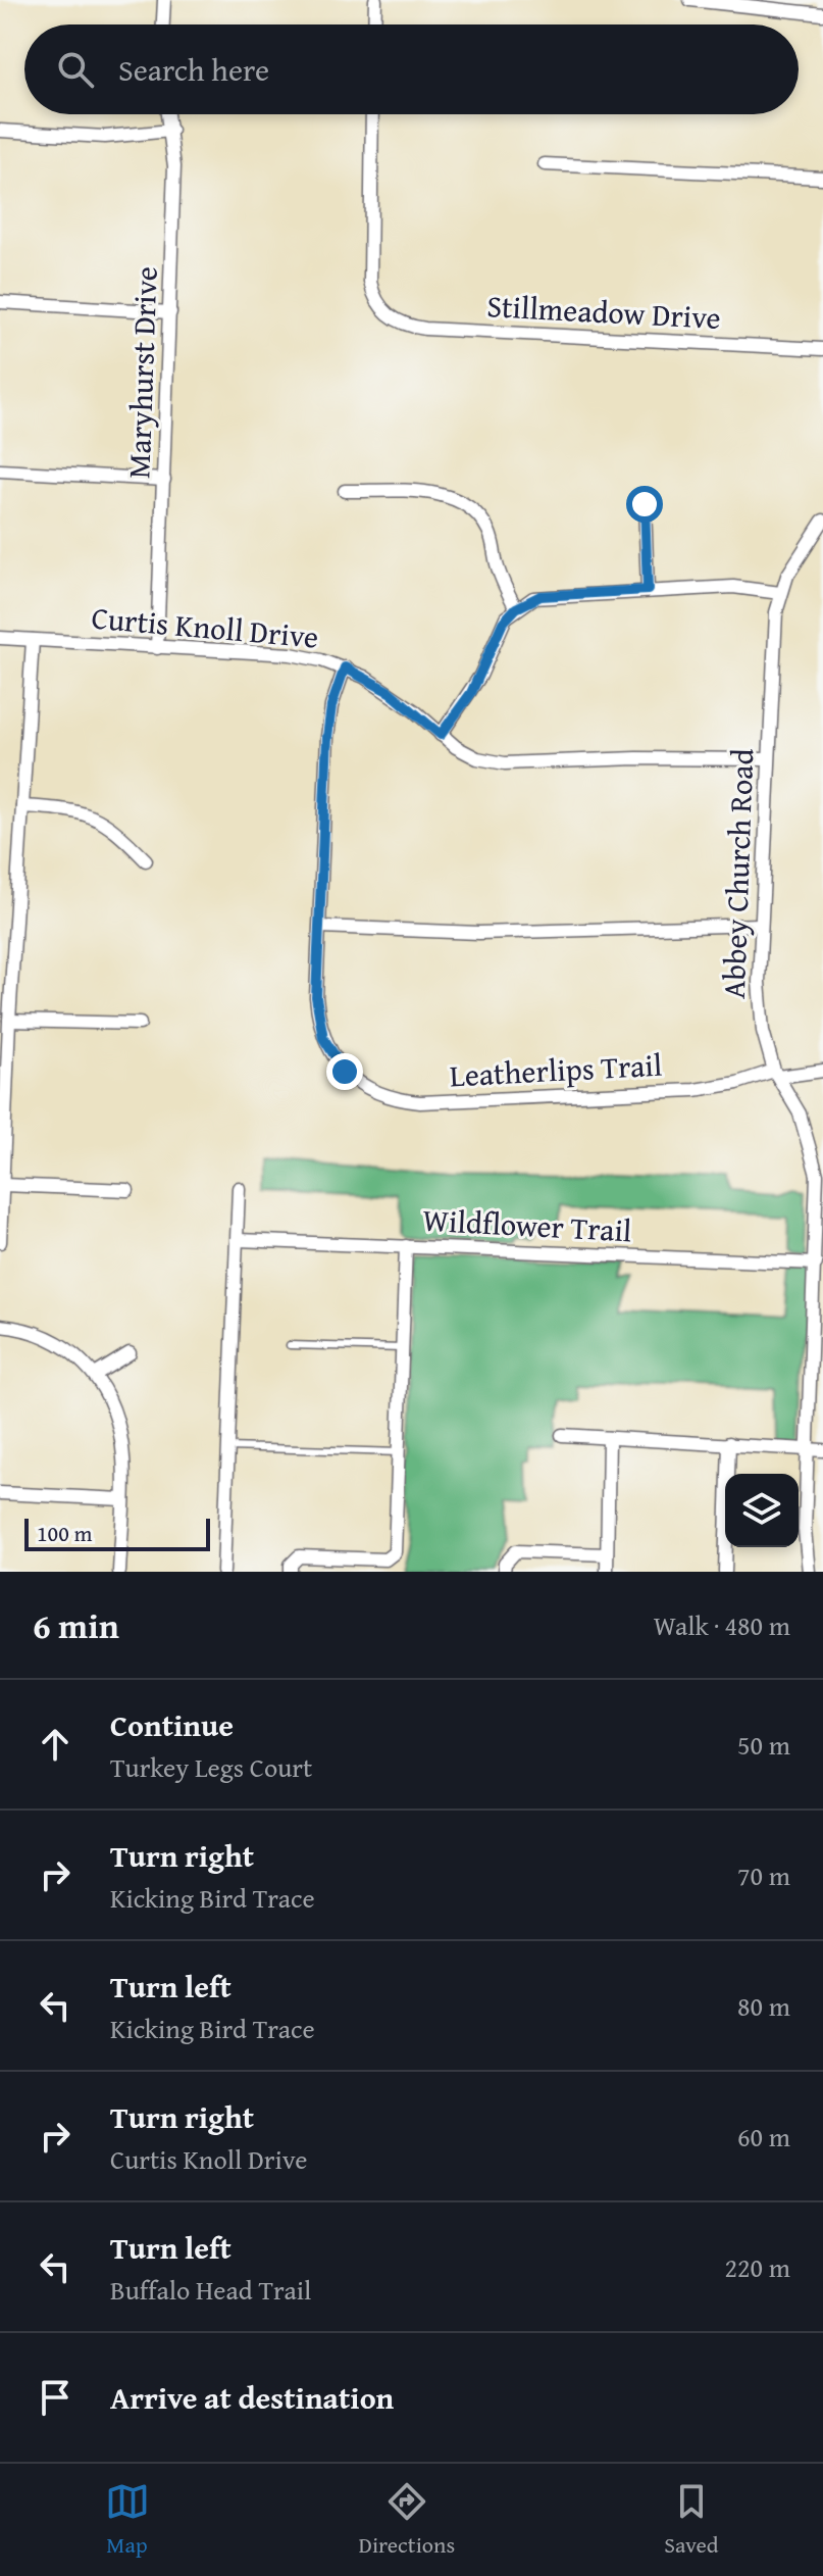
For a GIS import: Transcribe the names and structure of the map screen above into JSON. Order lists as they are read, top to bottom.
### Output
{
  "streets": {
    "street": [
      "Stillmeadow Drive",
      "Maryhurst Drive",
      "Curtis Knoll Drive",
      "Abbey Church Road",
      "Leatherlips Trail",
      "Wildflower Trail"
    ]
  },
  "crossings": [
    ["Maryhurst Drive", "Curtis Knoll Drive"],
    ["Curtis Knoll Drive", "Abbey Church Road"],
    ["Abbey Church Road", "Leatherlips Trail"],
    ["Abbey Church Road", "Wildflower Trail"]
  ],
  "scale_bar": "100 m",
  "page": {
    "search": "Search here",
    "scale": "100 m",
    "heading": ["6 min", "Walk · 480 m"],
    "list": [
      ["Continue", "Turkey Legs Court", "50 m"],
      ["Turn right", "Kicking Bird Trace", "70 m"],
      ["Turn left", "Kicking Bird Trace", "80 m"],
      ["Turn right", "Curtis Knoll Drive", "60 m"],
      ["Turn left", "Buffalo Head Trail", "220 m"],
      "Arrive at destination"
    ],
    "nav": ["Map", "Directions", "Saved"]
  }
}
